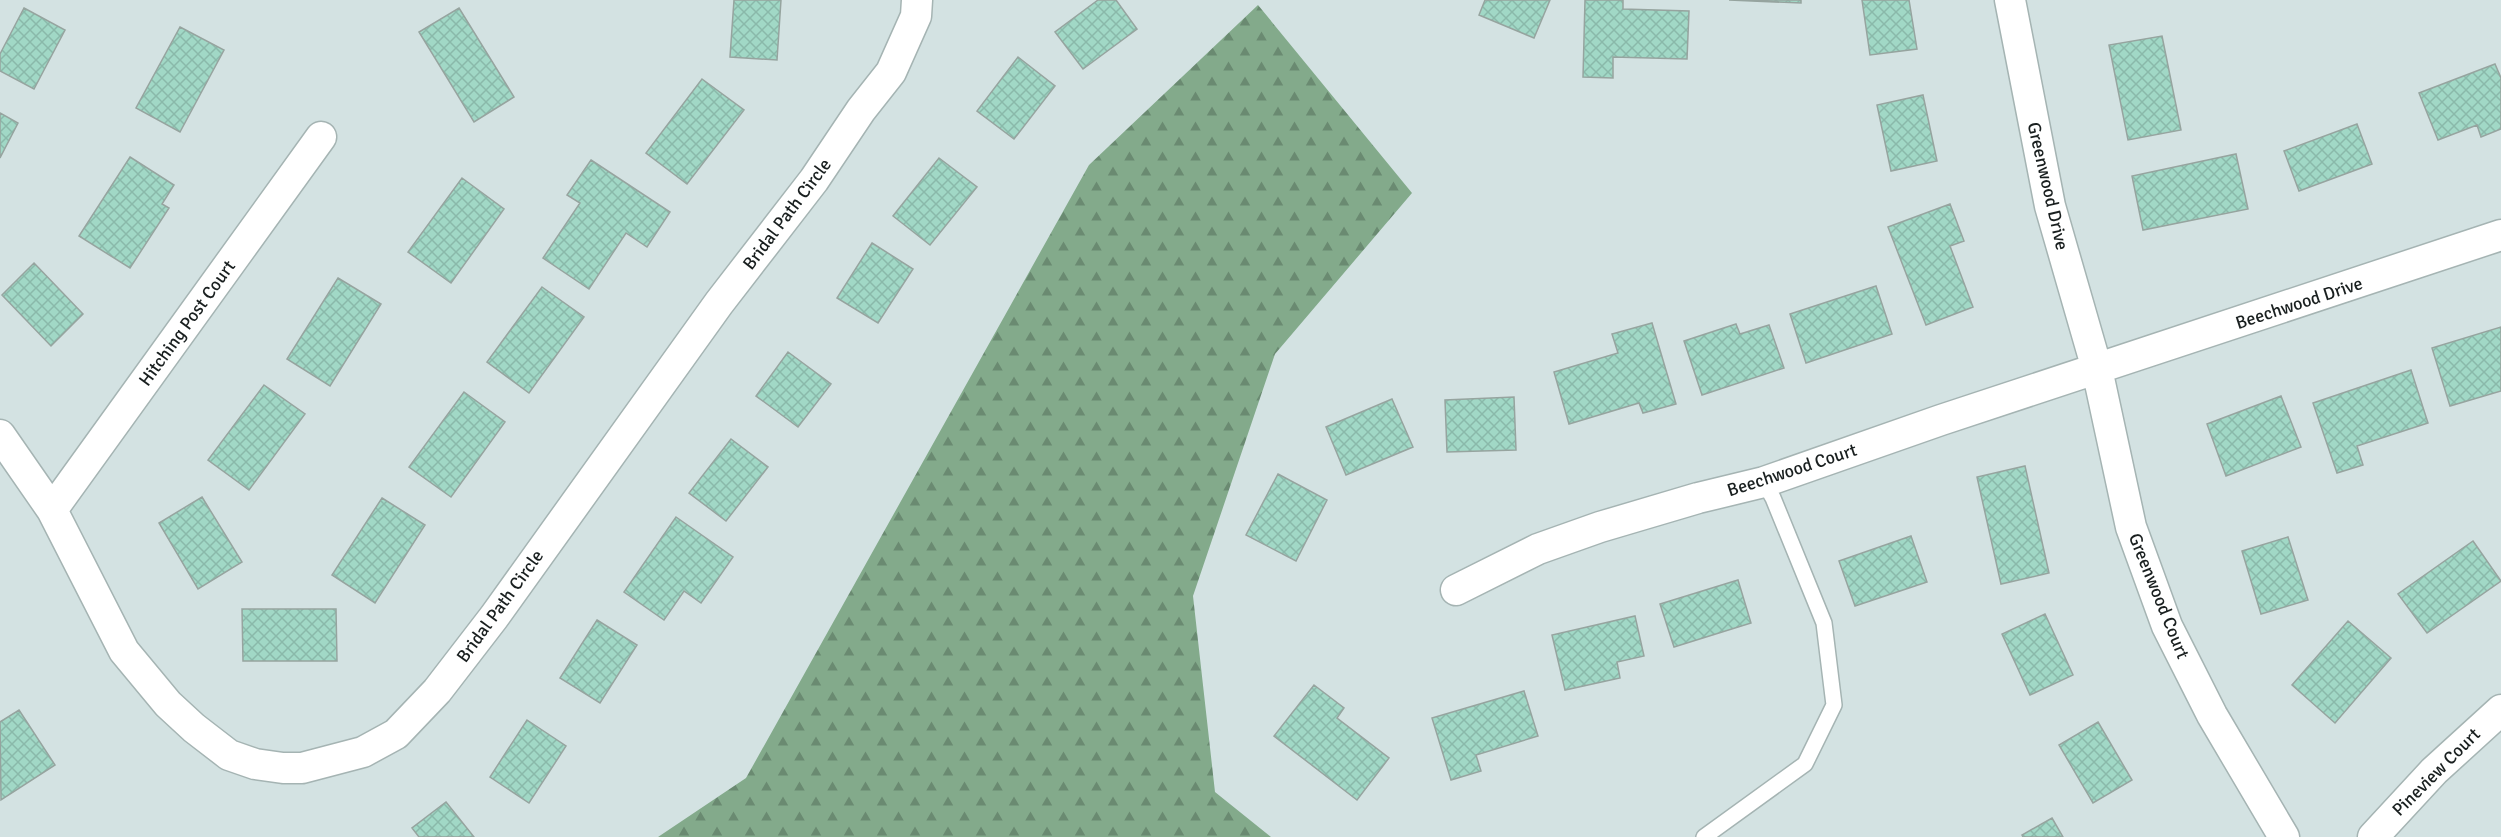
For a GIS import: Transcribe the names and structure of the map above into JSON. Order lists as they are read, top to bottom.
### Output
{
  "streets": {
    "street": [
      "Greenwood Drive",
      "Bridal Path Circle",
      "Beechwood Drive",
      "Hitching Post Court",
      "Beechwood Court",
      "Greenwood Court",
      "Pineview Court"
    ]
  },
  "crossings": [
    ["Greenwood Drive", "Beechwood Drive"],
    ["Greenwood Drive", "Beechwood Court"],
    ["Greenwood Drive", "Greenwood Court"],
    ["Bridal Path Circle", "Hitching Post Court"],
    ["Beechwood Drive", "Beechwood Court"],
    ["Beechwood Drive", "Greenwood Court"],
    ["Beechwood Court", "Greenwood Court"]
  ]
}
